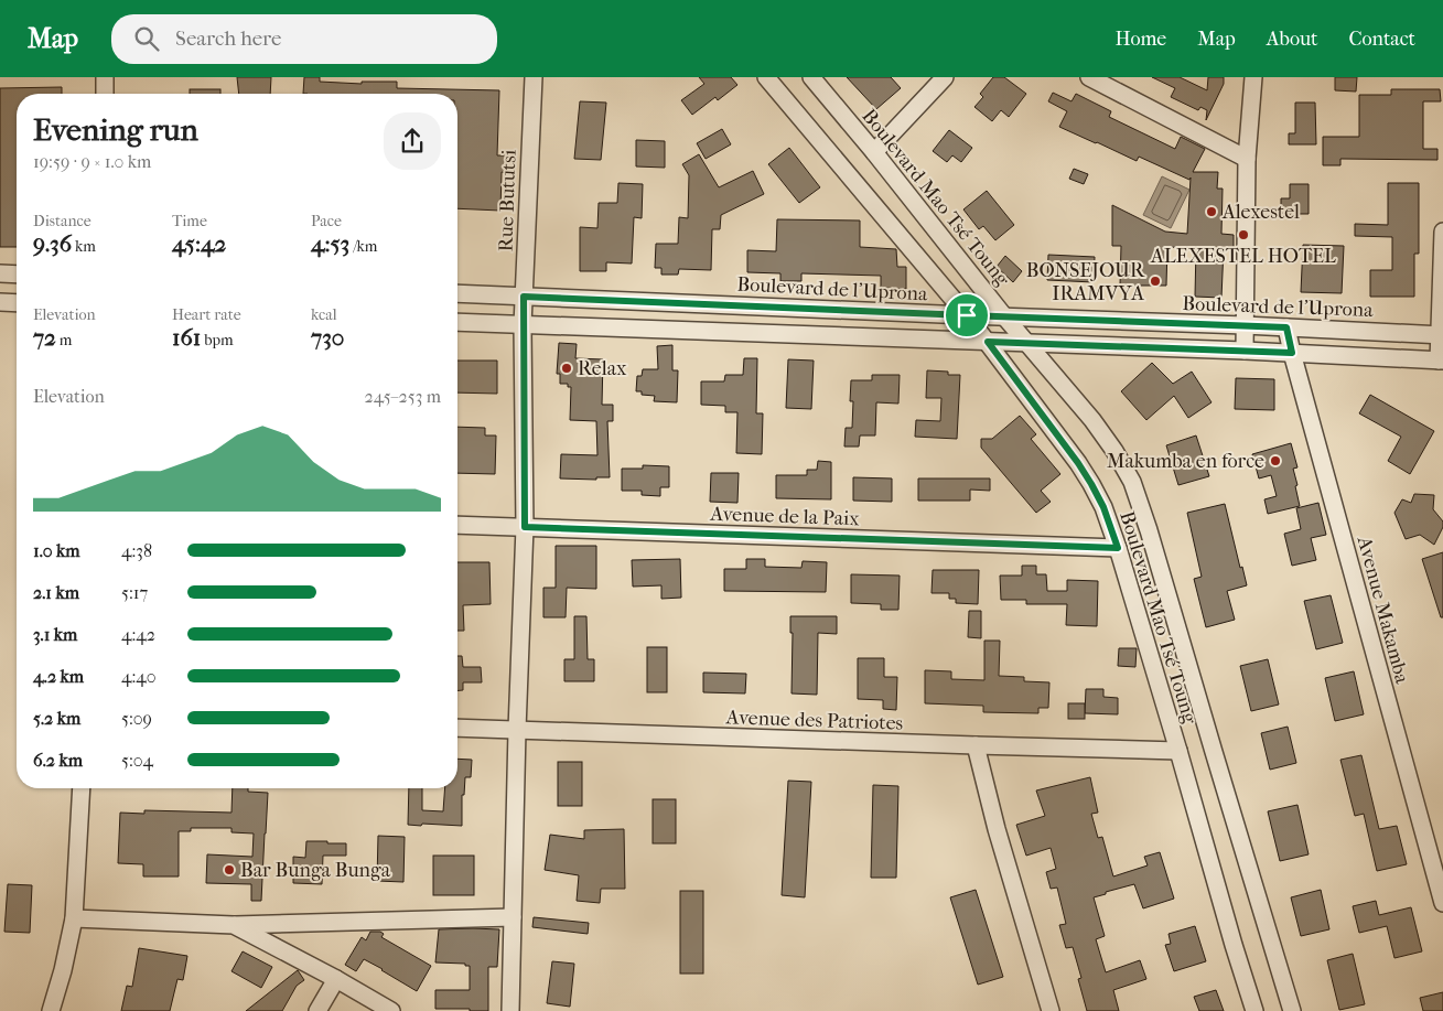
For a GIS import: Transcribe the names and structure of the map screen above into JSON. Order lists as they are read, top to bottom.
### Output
{
  "streets": {
    "street": [
      "Boulevard Mao Tsé Toung",
      "Rue Bututsi",
      "Boulevard de l'Uprona",
      "Avenue de la Paix",
      "Avenue Makamba",
      "Avenue des Patriotes"
    ]
  },
  "crossings": [
    ["Boulevard Mao Tsé Toung", "Boulevard de l'Uprona"],
    ["Boulevard Mao Tsé Toung", "Avenue de la Paix"],
    ["Boulevard Mao Tsé Toung", "Avenue des Patriotes"],
    ["Rue Bututsi", "Boulevard de l'Uprona"],
    ["Rue Bututsi", "Avenue de la Paix"],
    ["Rue Bututsi", "Avenue des Patriotes"],
    ["Boulevard de l'Uprona", "Avenue Makamba"]
  ],
  "places": [
    "Alexestel",
    "ALEXESTEL HOTEL",
    "BONSEJOUR IRAMVYA",
    "Relax",
    "Makumba en force",
    "Bar Bunga Bunga"
  ],
  "page": {
    "header": "Map",
    "search": "Search here",
    "nav": [
      "Home",
      "Map",
      "About",
      "Contact"
    ],
    "heading": ["Evening run", "19:59 · 9 × 1.0 km"],
    "stats": [
      ["Distance", "9.36 km"],
      ["Time", "45:42"],
      ["Pace", "4:53 /km"],
      ["Elevation", "72 m"],
      ["Heart rate", "161 bpm"],
      ["kcal", "730"]
    ],
    "chart": ["Elevation", "245–253 m"],
    "list": [
      {
        "name": "1.0 km",
        "note": "4:38"
      },
      {
        "name": "2.1 km",
        "note": "5:17"
      },
      {
        "name": "3.1 km",
        "note": "4:42"
      },
      {
        "name": "4.2 km",
        "note": "4:40"
      },
      {
        "name": "5.2 km",
        "note": "5:09"
      },
      {
        "name": "6.2 km",
        "note": "5:04"
      }
    ]
  }
}
